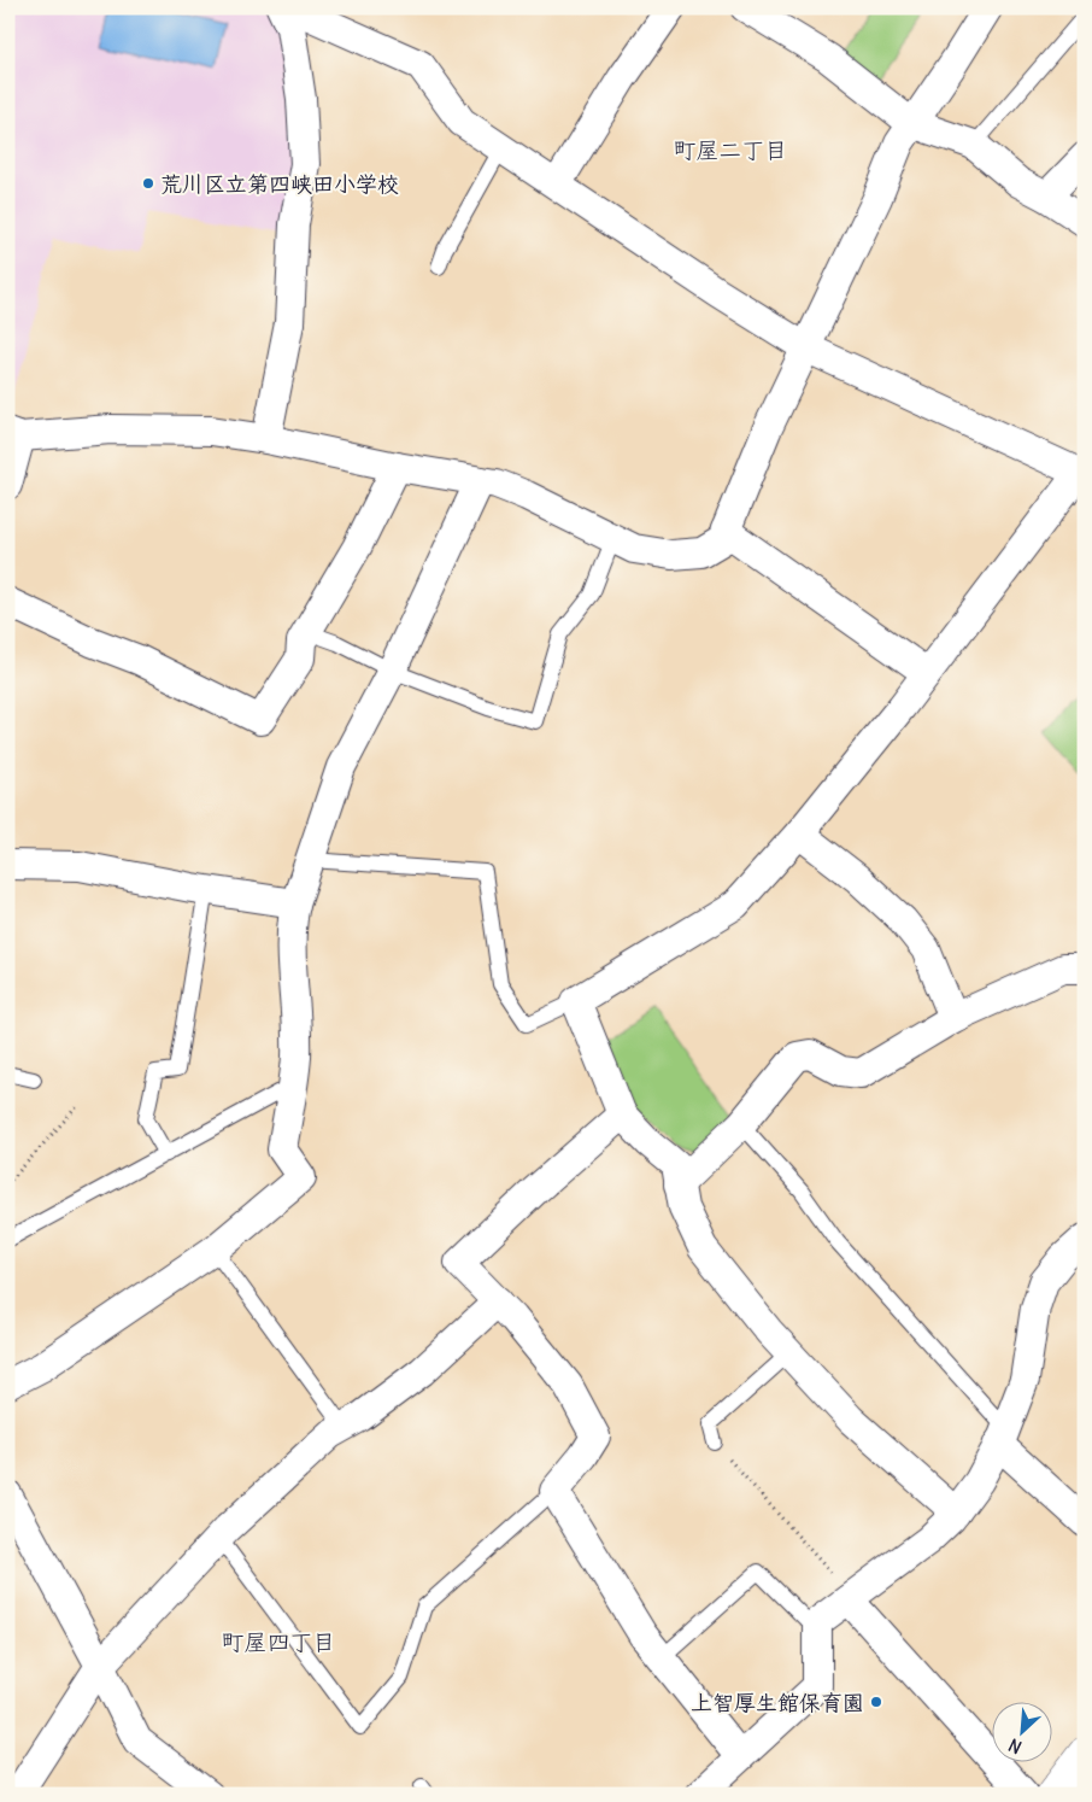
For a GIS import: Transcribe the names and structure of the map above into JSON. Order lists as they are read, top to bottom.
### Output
{
  "districts": ["町屋二丁目", "町屋四丁目"],
  "places": ["荒川区立第四峡田小学校", "上智厚生館保育園"],
  "north": "bottom left"
}
